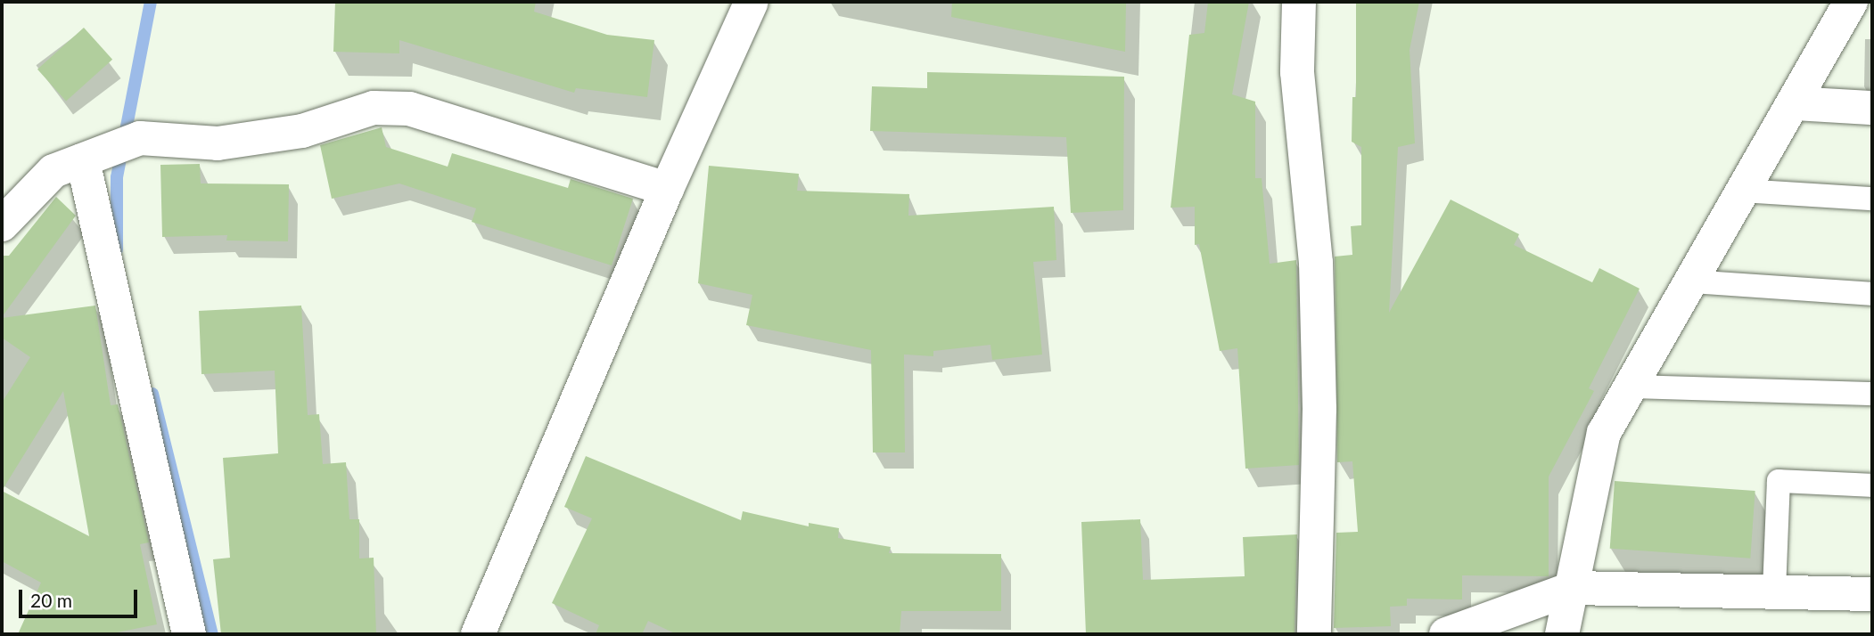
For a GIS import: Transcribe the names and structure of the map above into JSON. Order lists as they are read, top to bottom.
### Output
{
  "scale_bar": "20 m"
}
